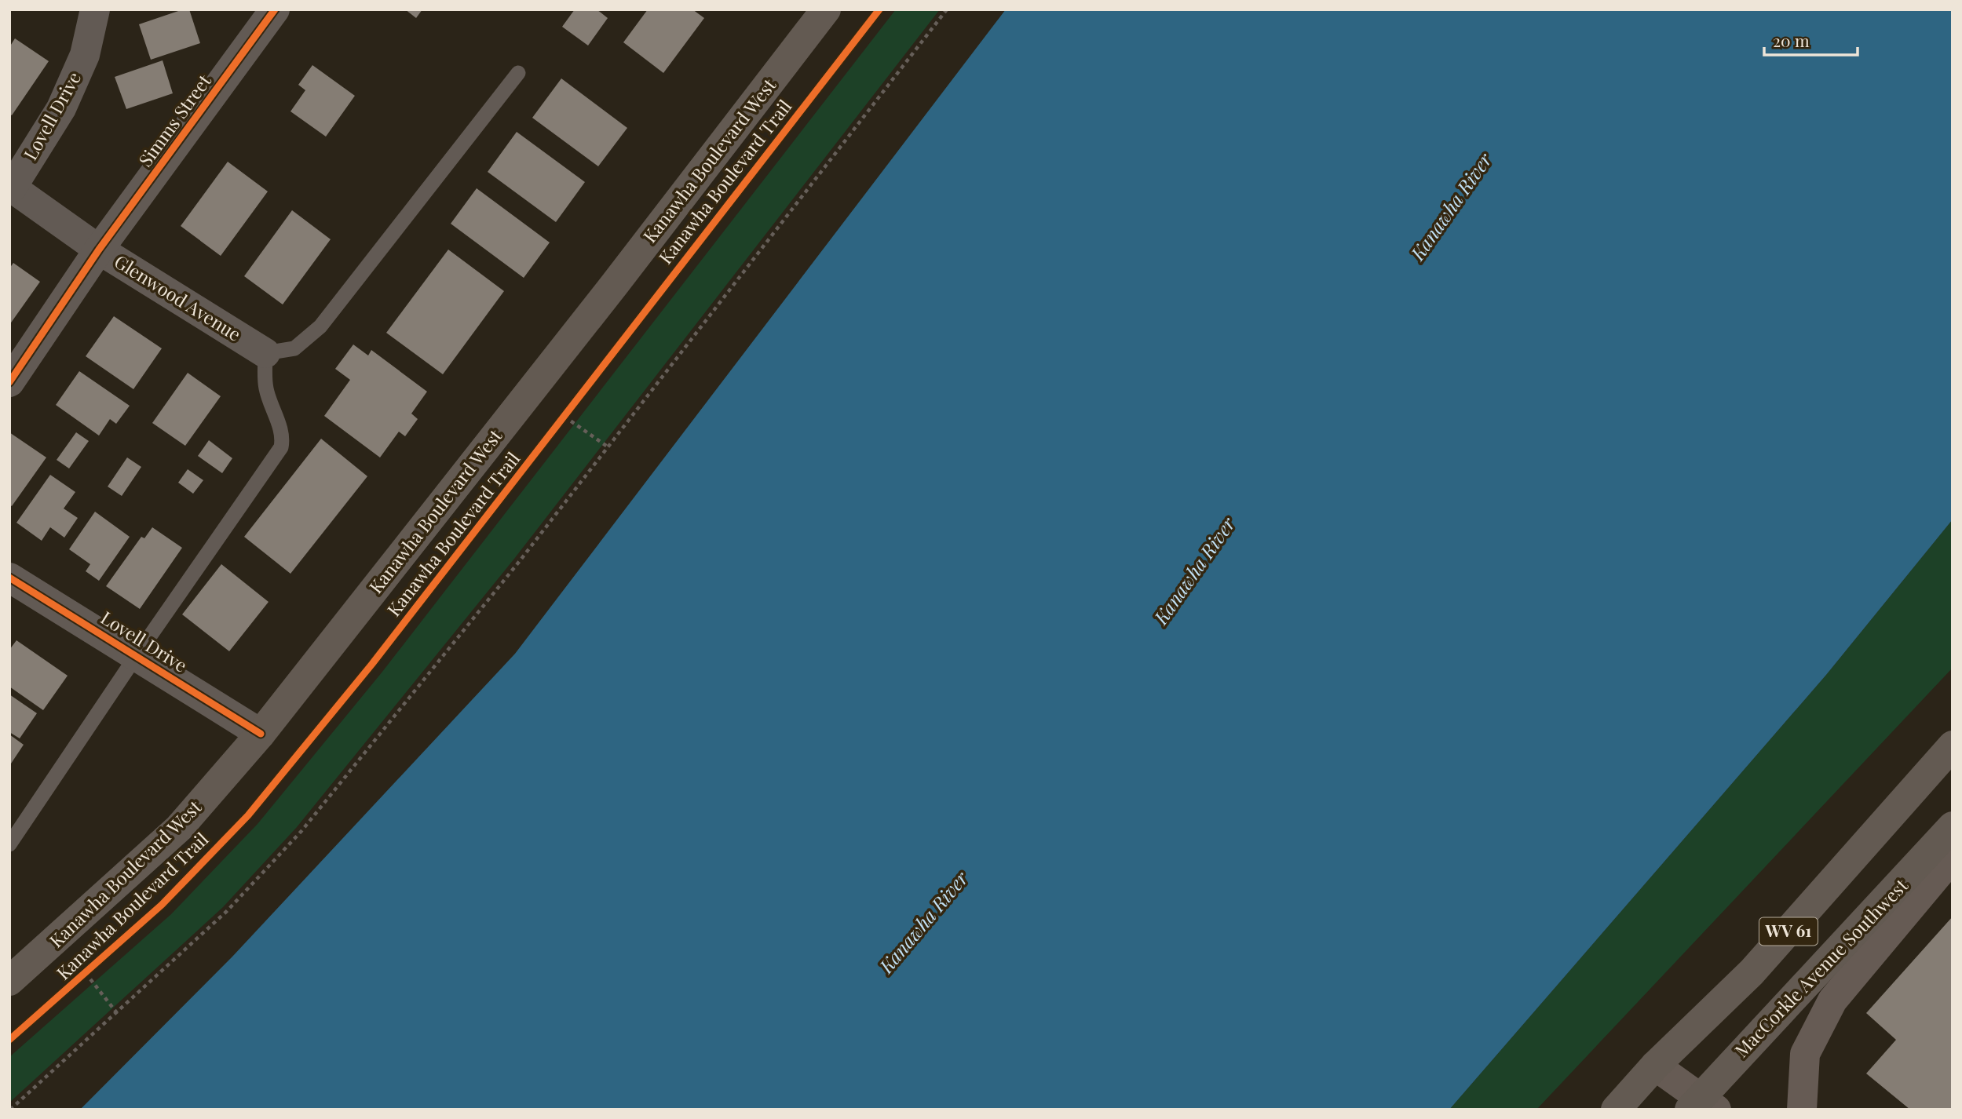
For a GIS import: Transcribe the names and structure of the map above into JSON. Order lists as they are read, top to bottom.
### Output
{
  "streets": {
    "main road": ["Kanawha Boulevard West", "WV 61", "MacCorkle Avenue Southwest"],
    "street": ["Lovell Drive", "Simms Street", "Glenwood Avenue"],
    "cycle path": ["Kanawha Boulevard Trail"]
  },
  "crossings": [
    ["Lovell Drive", "Kanawha Boulevard West"],
    ["Lovell Drive", "Glenwood Avenue"],
    ["Simms Street", "Glenwood Avenue"]
  ],
  "water": ["Kanawha River"],
  "scale_bar": "20 m"
}
